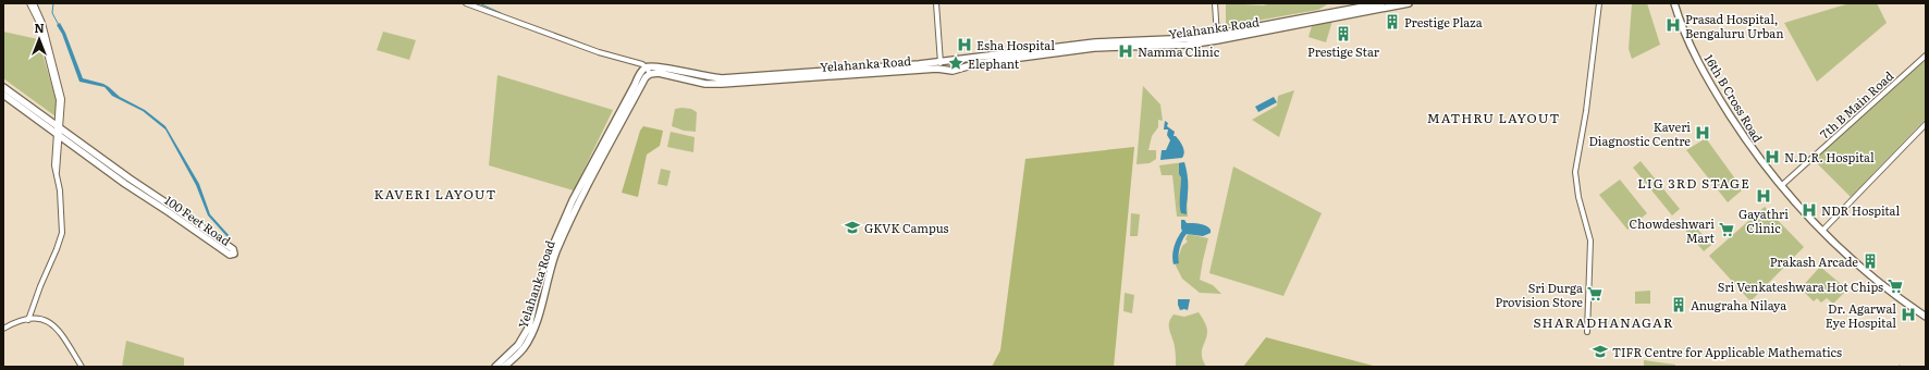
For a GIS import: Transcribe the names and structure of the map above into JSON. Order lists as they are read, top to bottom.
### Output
{
  "streets": {
    "main road": ["Yelahanka Road", "16th B Cross Road", "100 Feet Road"],
    "street": ["7th B Main Road"]
  },
  "crossings": [
    ["16th B Cross Road", "7th B Main Road"]
  ],
  "districts": [
    "MATHRU LAYOUT",
    "LIG 3RD STAGE",
    "KAVERI LAYOUT",
    "SHARADHANAGAR"
  ],
  "places": {
    "building": [
      "Prestige Plaza",
      "Prestige Star",
      "Prakash Arcade",
      "Anugraha Nilaya"
    ],
    "hospital": [
      "Prasad Hospital, Bengaluru Urban",
      "Esha Hospital",
      "Namma Clinic",
      "Kaveri Diagnostic Centre",
      "N.D.R. Hospital",
      "Gayathri Clinic",
      "NDR Hospital",
      "Dr. Agarwal Eye Hospital"
    ],
    "place": ["Elephant"],
    "school or university": ["GKVK Campus", "TIFR Centre for Applicable Mathematics"],
    "supermarket": ["Chowdeshwari Mart", "Sri Venkateshwara Hot Chips", "Sri Durga Provision Store"]
  },
  "north": "top"
}
